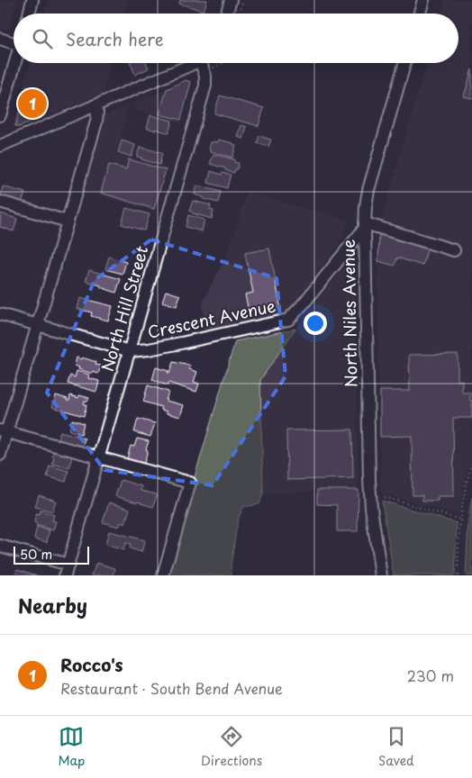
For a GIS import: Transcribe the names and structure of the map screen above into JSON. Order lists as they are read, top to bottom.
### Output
{
  "streets": {
    "street": ["North Hill Street", "North Niles Avenue", "Crescent Avenue"]
  },
  "crossings": [
    ["North Hill Street", "Crescent Avenue"],
    ["North Niles Avenue", "Crescent Avenue"]
  ],
  "scale_bar": "50 m",
  "page": {
    "search": "Search here",
    "pins": "1",
    "scale": "50 m",
    "heading": "Nearby",
    "list": [
      {
        "mark": "1",
        "name": "Rocco's",
        "note": "Restaurant · South Bend Avenue",
        "value": "230 m"
      }
    ],
    "nav": ["Map", "Directions", "Saved"]
  }
}
